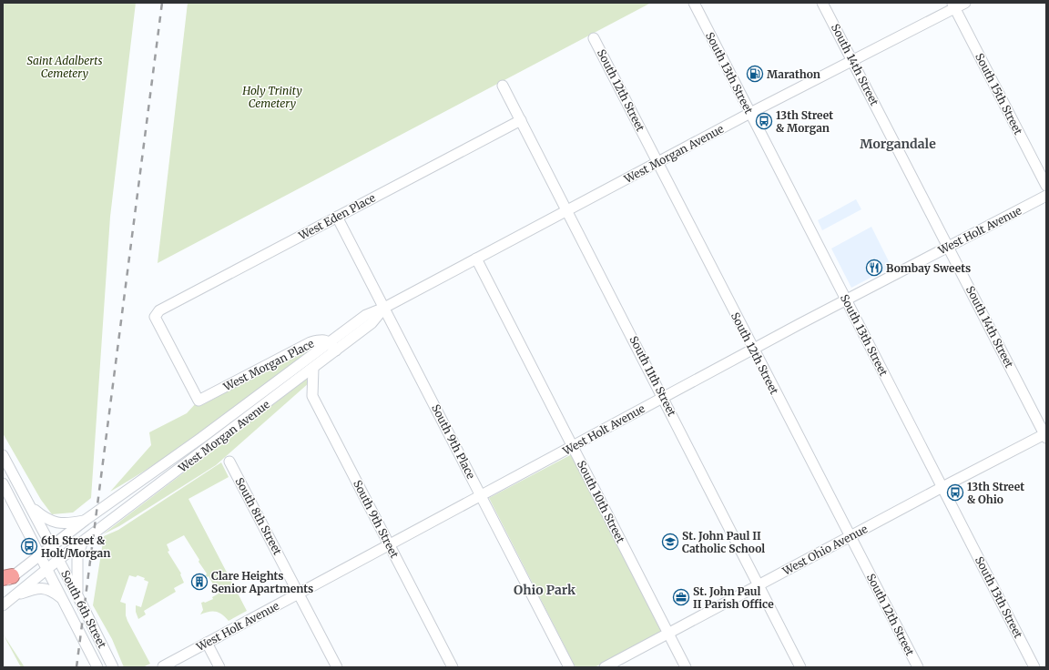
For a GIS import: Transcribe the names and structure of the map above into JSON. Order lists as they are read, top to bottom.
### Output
{
  "streets": {
    "street": [
      "South 14th Street",
      "South 13th Street",
      "South 12th Street",
      "South 15th Street",
      "West Morgan Avenue",
      "West Eden Place",
      "West Holt Avenue",
      "West Morgan Place",
      "South 11th Street",
      "South 9th Place",
      "South 10th Street",
      "South 8th Street",
      "South 9th Street",
      "West Ohio Avenue",
      "South 6th Street"
    ]
  },
  "crossings": [
    ["South 14th Street", "West Morgan Avenue"],
    ["South 14th Street", "West Holt Avenue"],
    ["South 14th Street", "West Ohio Avenue"],
    ["South 13th Street", "West Morgan Avenue"],
    ["South 13th Street", "West Holt Avenue"],
    ["South 13th Street", "West Ohio Avenue"],
    ["South 12th Street", "West Morgan Avenue"],
    ["South 12th Street", "West Holt Avenue"],
    ["South 12th Street", "West Ohio Avenue"],
    ["South 15th Street", "West Morgan Avenue"],
    ["West Morgan Avenue", "West Morgan Place"],
    ["West Morgan Avenue", "South 11th Street"],
    ["West Morgan Avenue", "South 9th Place"],
    ["West Morgan Avenue", "South 10th Street"],
    ["West Morgan Avenue", "South 9th Street"],
    ["West Morgan Avenue", "South 6th Street"],
    ["West Eden Place", "West Morgan Place"],
    ["West Eden Place", "South 11th Street"],
    ["West Eden Place", "South 9th Place"],
    ["West Holt Avenue", "South 11th Street"],
    ["West Holt Avenue", "South 9th Place"],
    ["West Holt Avenue", "South 10th Street"],
    ["West Holt Avenue", "South 8th Street"],
    ["West Holt Avenue", "South 9th Street"],
    ["South 11th Street", "West Ohio Avenue"],
    ["South 10th Street", "West Ohio Avenue"]
  ],
  "districts": ["Morgandale", "Ohio Park"],
  "parks": ["Saint Adalberts Cemetery", "Holy Trinity Cemetery"],
  "places": {
    "fuel station": ["Marathon"],
    "bus stop": ["13th Street & Morgan", "13th Street & Ohio", "6th Street & Holt/Morgan"],
    "restaurant": ["Bombay Sweets"],
    "school or university": ["St. John Paul II Catholic School"],
    "building": ["Clare Heights Senior Apartments"],
    "office": ["St. John Paul II Parish Office"]
  }
}
